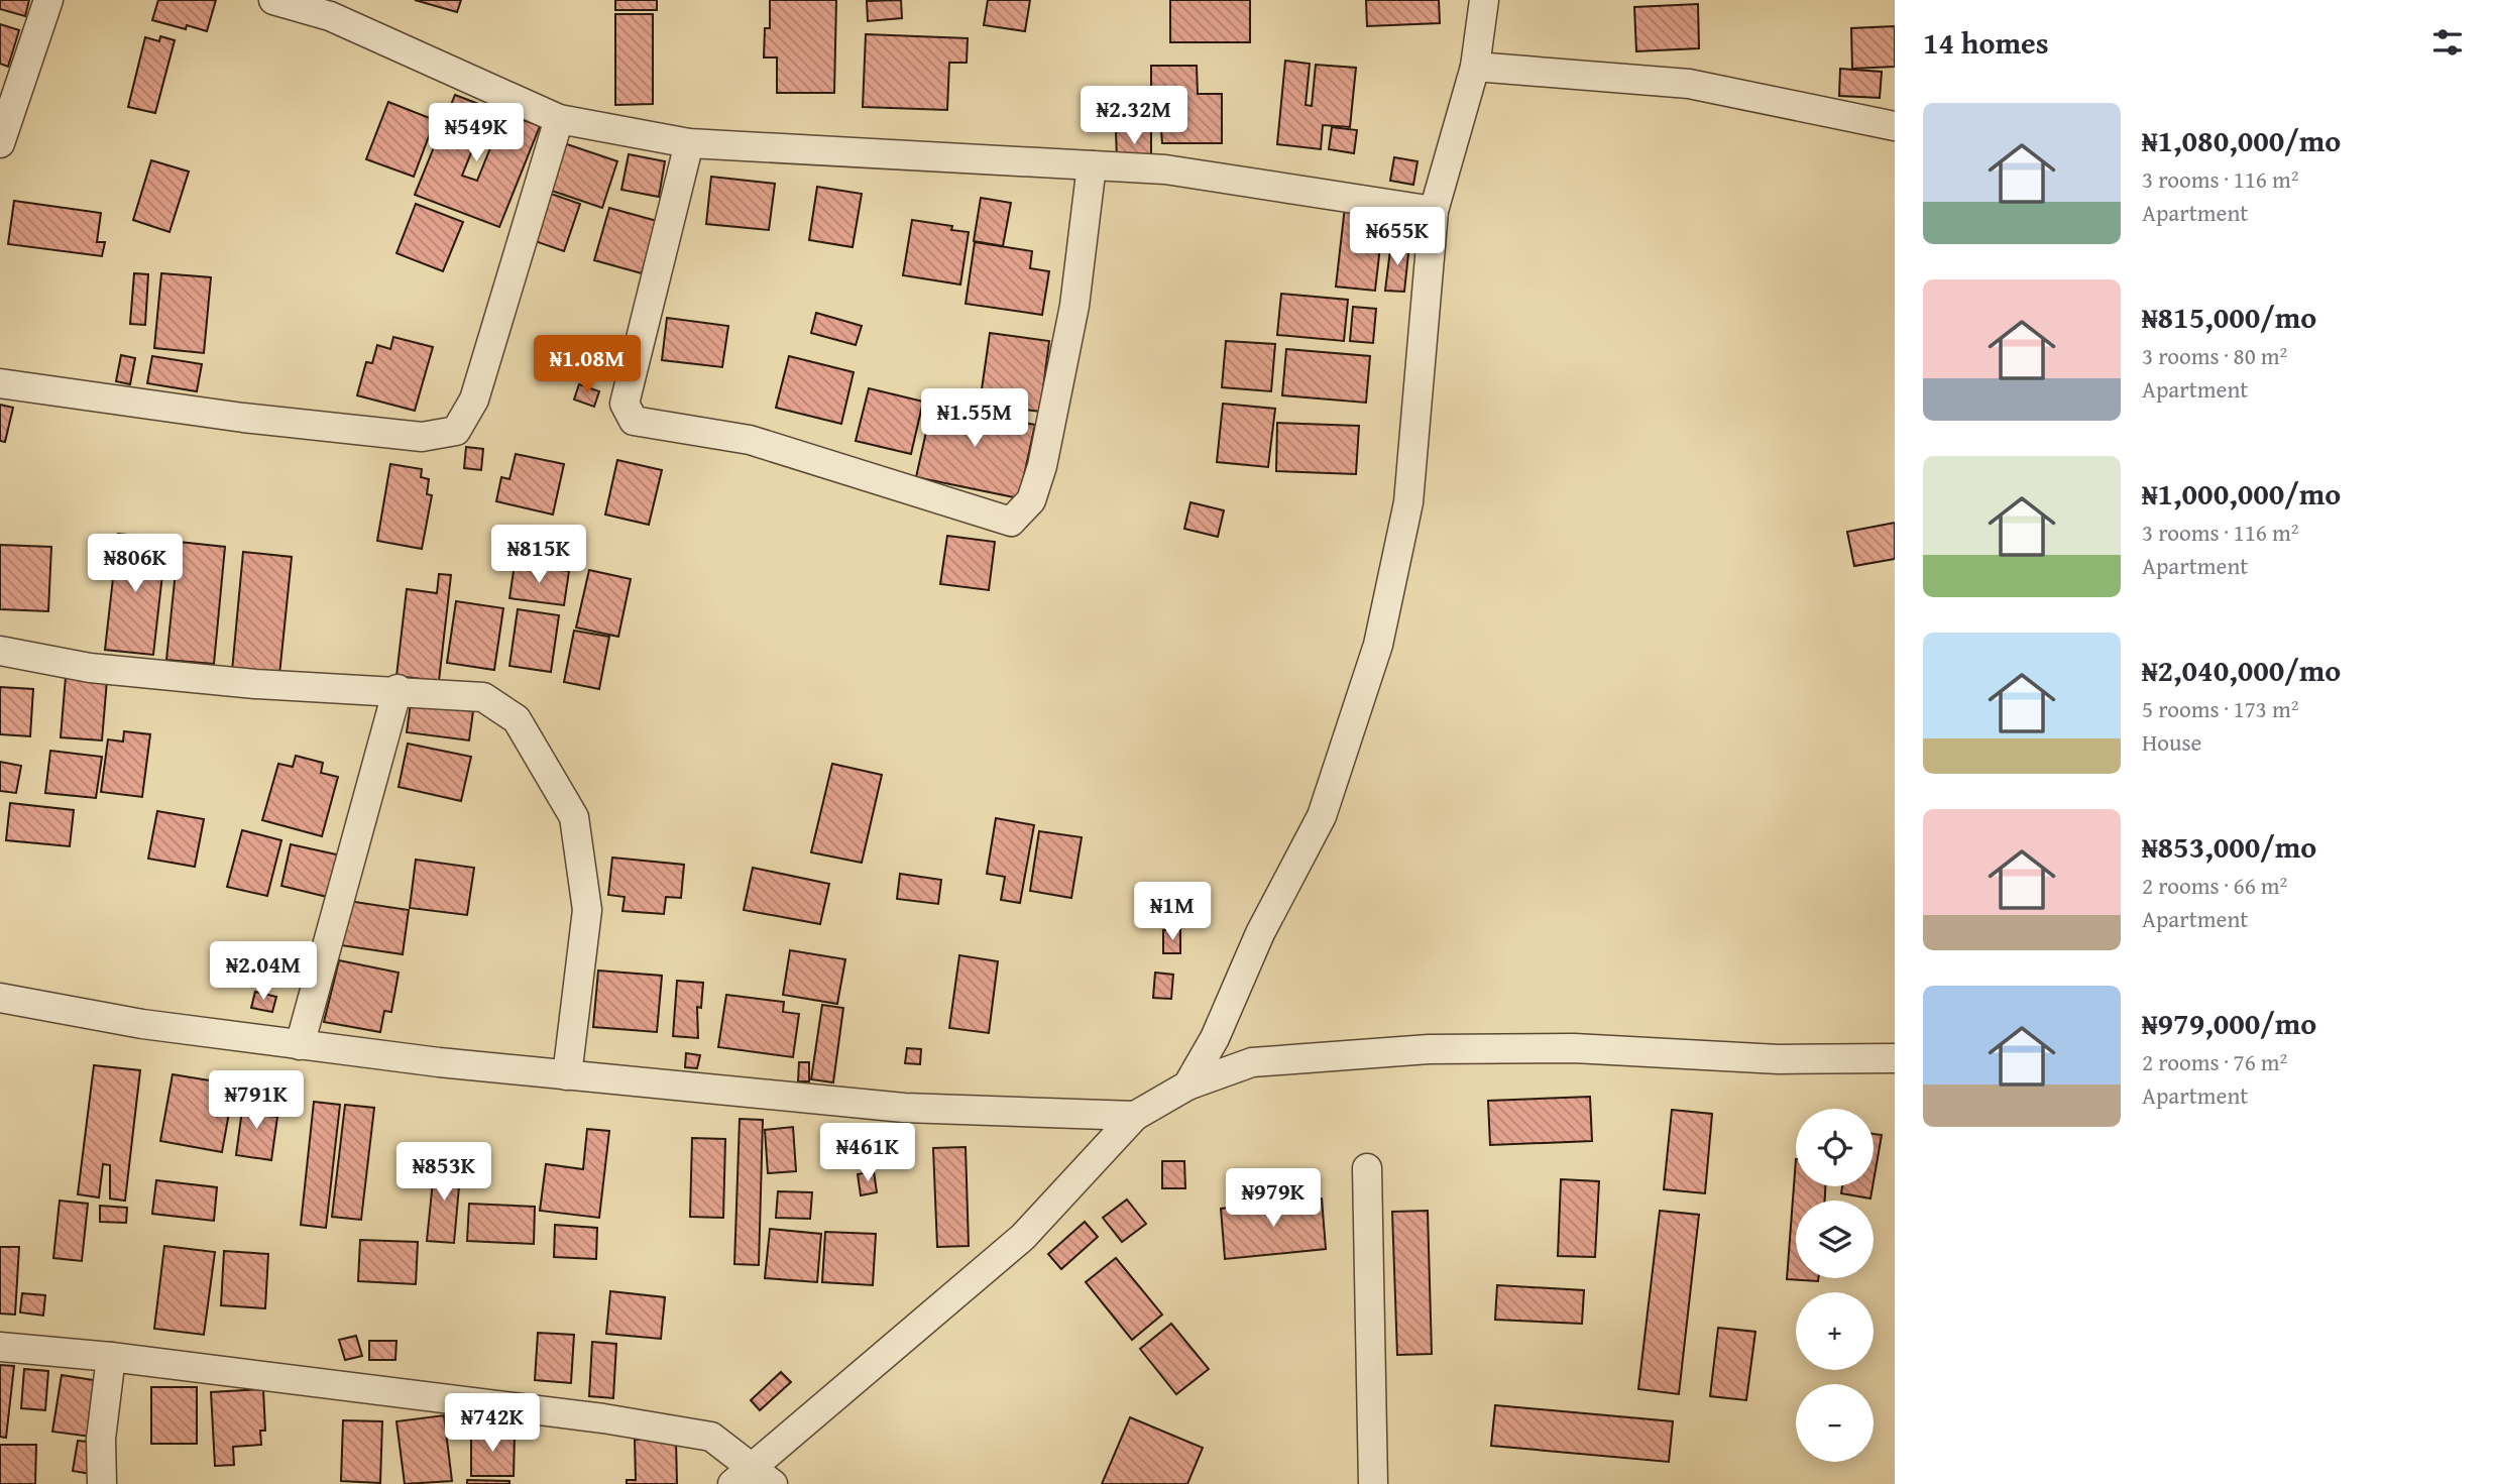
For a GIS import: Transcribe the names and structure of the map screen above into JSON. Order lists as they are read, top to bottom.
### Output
{
  "page": {
    "heading": "14 homes",
    "list": [
      {
        "name": "₦1,080,000/mo",
        "note": "3 rooms · 116 m² · Apartment"
      },
      {
        "name": "₦815,000/mo",
        "note": "3 rooms · 80 m² · Apartment"
      },
      {
        "name": "₦1,000,000/mo",
        "note": "3 rooms · 116 m² · Apartment"
      },
      {
        "name": "₦2,040,000/mo",
        "note": "5 rooms · 173 m² · House"
      },
      {
        "name": "₦853,000/mo",
        "note": "2 rooms · 66 m² · Apartment"
      },
      {
        "name": "₦979,000/mo",
        "note": "2 rooms · 76 m² · Apartment"
      }
    ],
    "price": [
      "₦2.32M",
      "₦549K",
      "₦655K",
      "₦1.08M",
      "₦1.55M",
      "₦815K",
      "₦806K",
      "₦1M",
      "₦2.04M",
      "₦791K",
      "₦461K",
      "₦853K",
      "₦979K",
      "₦742K"
    ],
    "map_buttons": ["+", "−"]
  }
}
